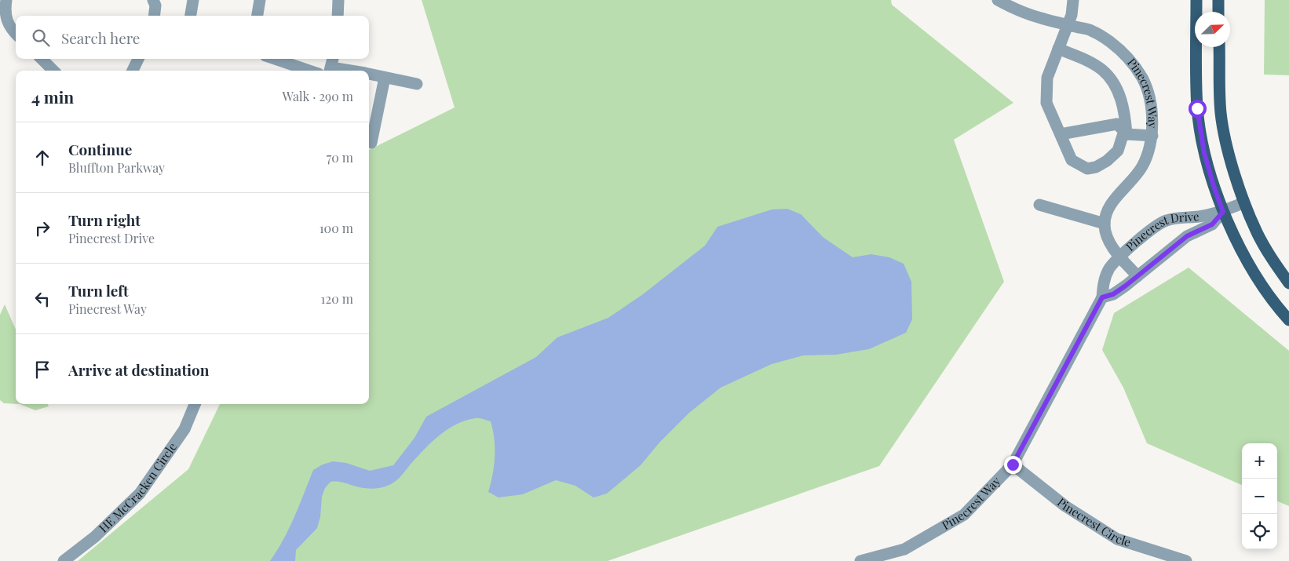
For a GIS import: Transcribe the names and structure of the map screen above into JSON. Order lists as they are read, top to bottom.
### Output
{
  "streets": {
    "street": [
      "Pinecrest Way",
      "Pinecrest Drive",
      "HE McCracken Circle",
      "Pinecrest Circle"
    ]
  },
  "crossings": [
    ["Pinecrest Way", "Pinecrest Drive"],
    ["Pinecrest Way", "Pinecrest Circle"]
  ],
  "north": "top right",
  "page": {
    "search": "Search here",
    "heading": ["4 min", "Walk · 290 m"],
    "list": [
      ["Continue", "Bluffton Parkway", "70 m"],
      ["Turn right", "Pinecrest Drive", "100 m"],
      ["Turn left", "Pinecrest Way", "120 m"],
      "Arrive at destination"
    ],
    "map_buttons": ["+", "−"]
  }
}
